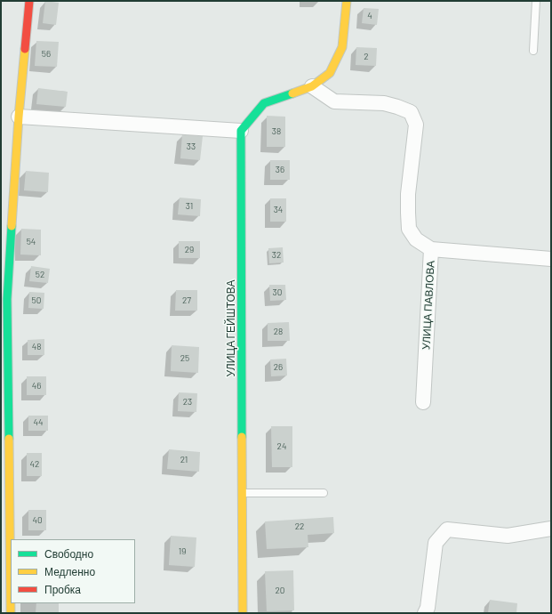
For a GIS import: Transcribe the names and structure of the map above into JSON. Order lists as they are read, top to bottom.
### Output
{
  "streets": {
    "street": ["УЛИЦА ПАВЛОВА", "УЛИЦА ГЕЙШТОВА"]
  },
  "house_numbers": [
    "4",
    "56",
    "2",
    "38",
    "33",
    "36",
    "31",
    "34",
    "54",
    "29",
    "32",
    "52",
    "30",
    "50",
    "27",
    "28",
    "48",
    "25",
    "26",
    "46",
    "23",
    "44",
    "24",
    "21",
    "42",
    "40",
    "22",
    "19",
    "20"
  ],
  "legend": ["Свободно", "Медленно", "Пробка"]
}
